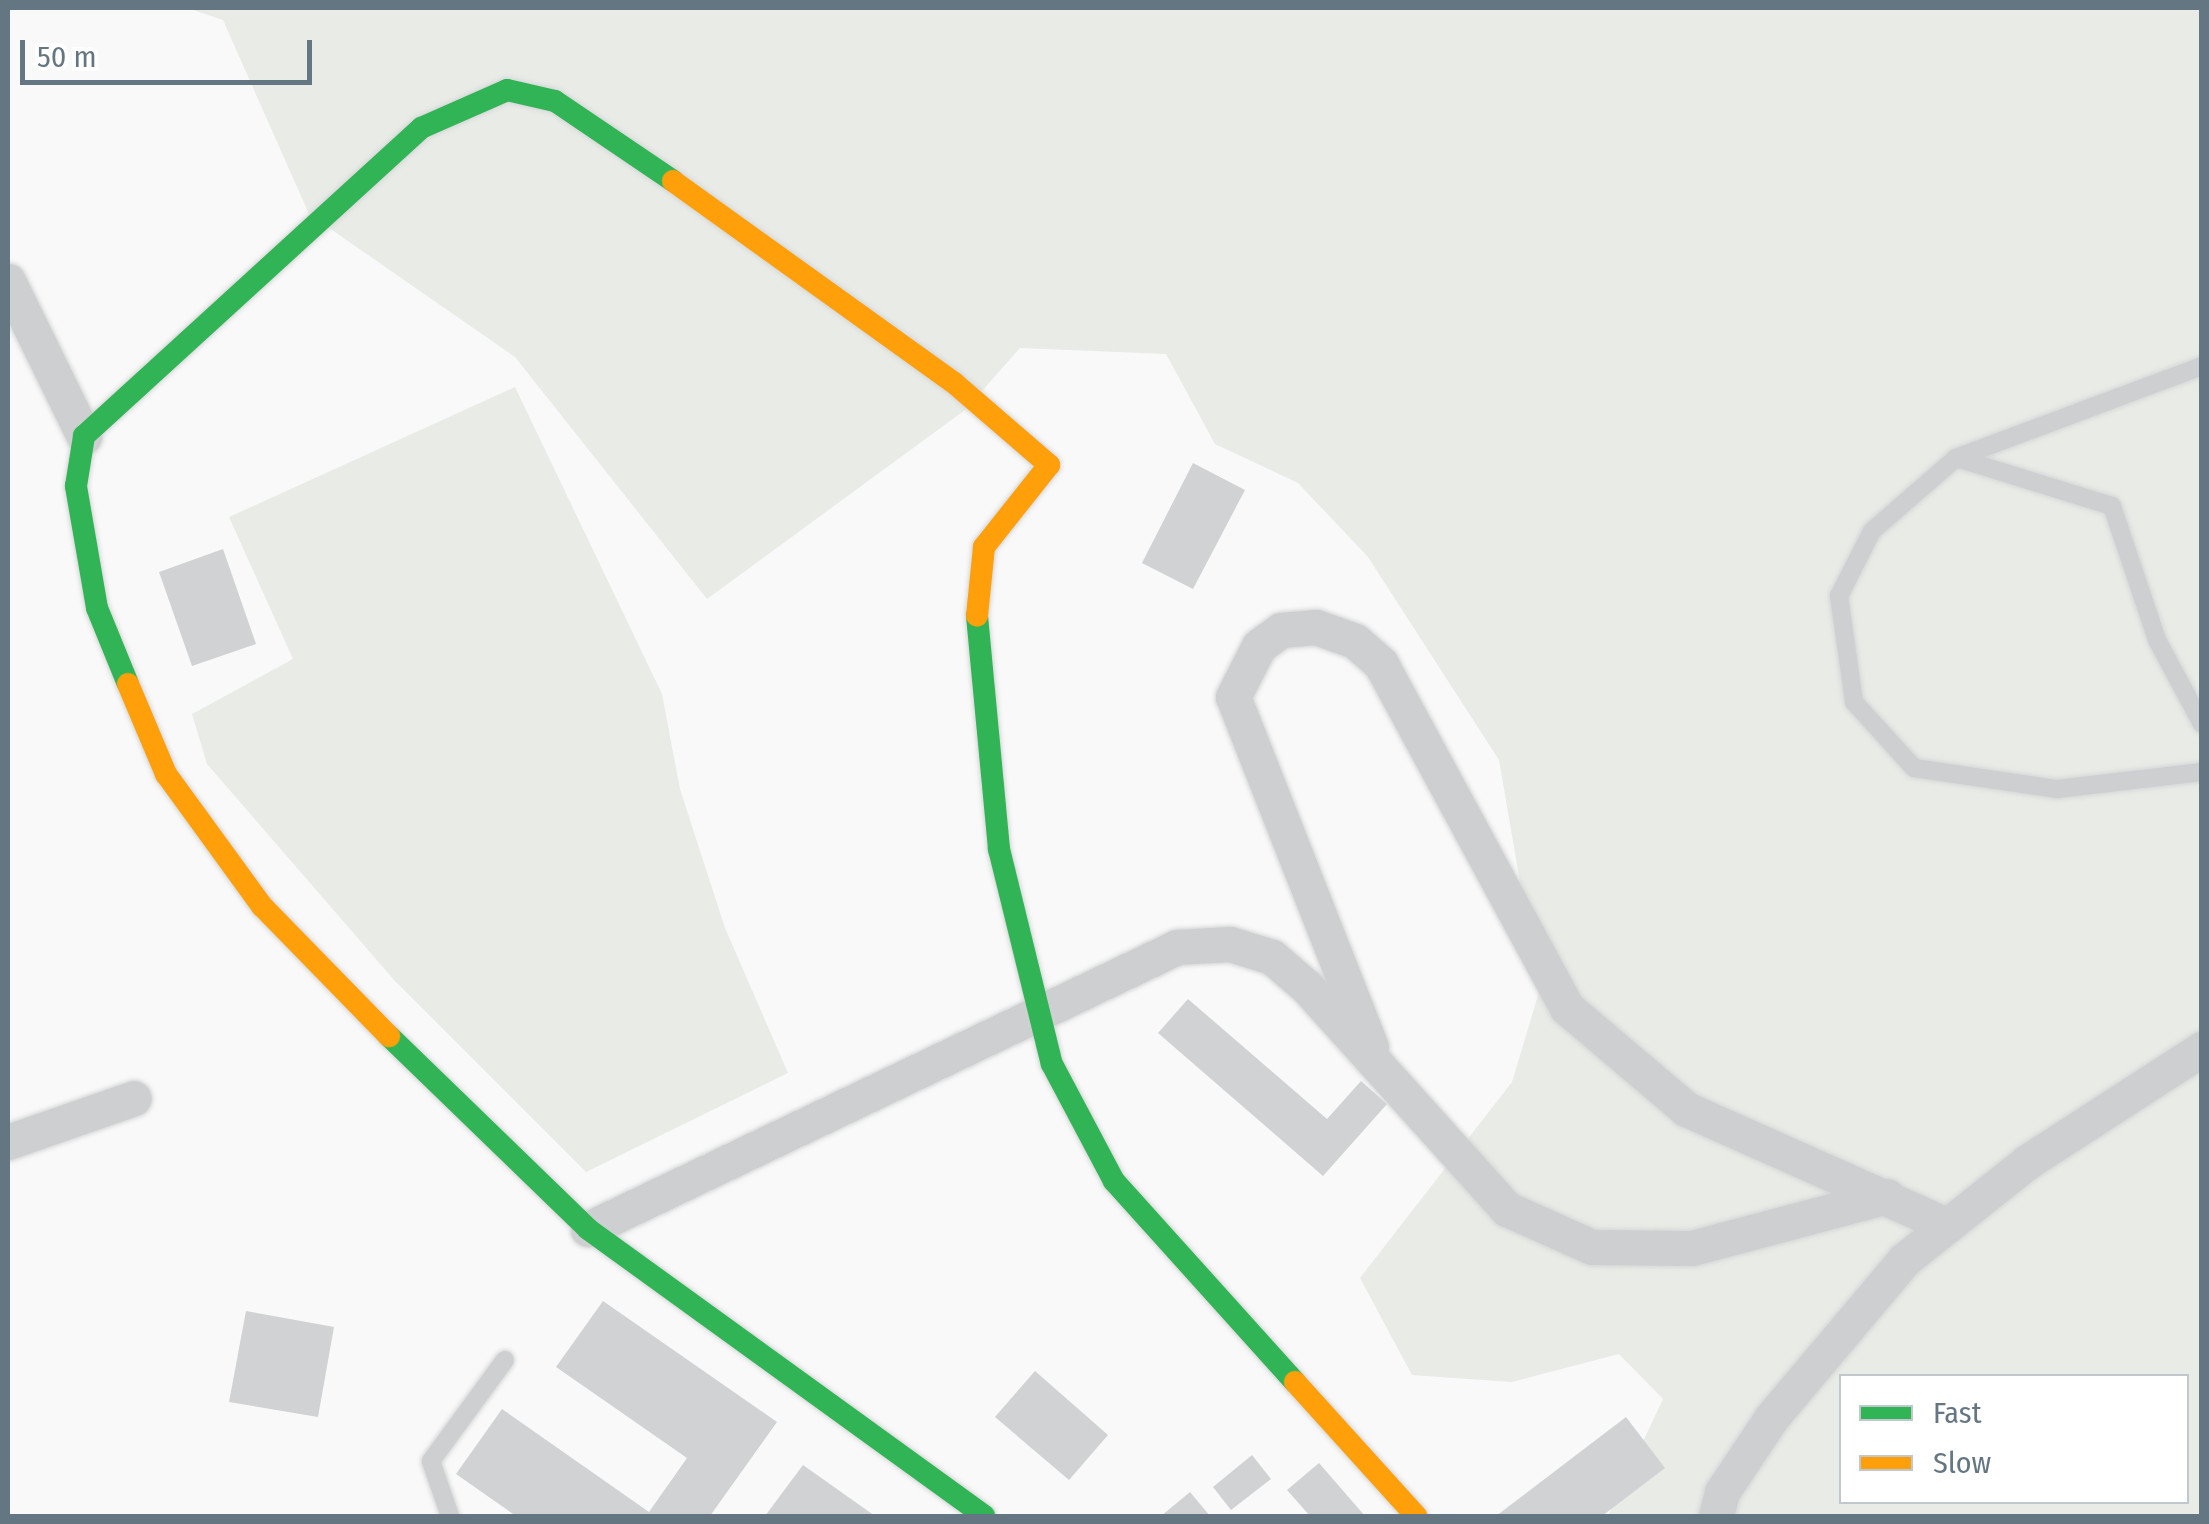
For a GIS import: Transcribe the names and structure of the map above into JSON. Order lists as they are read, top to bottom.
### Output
{
  "legend": ["Fast", "Slow"],
  "scale_bar": "50 m"
}
